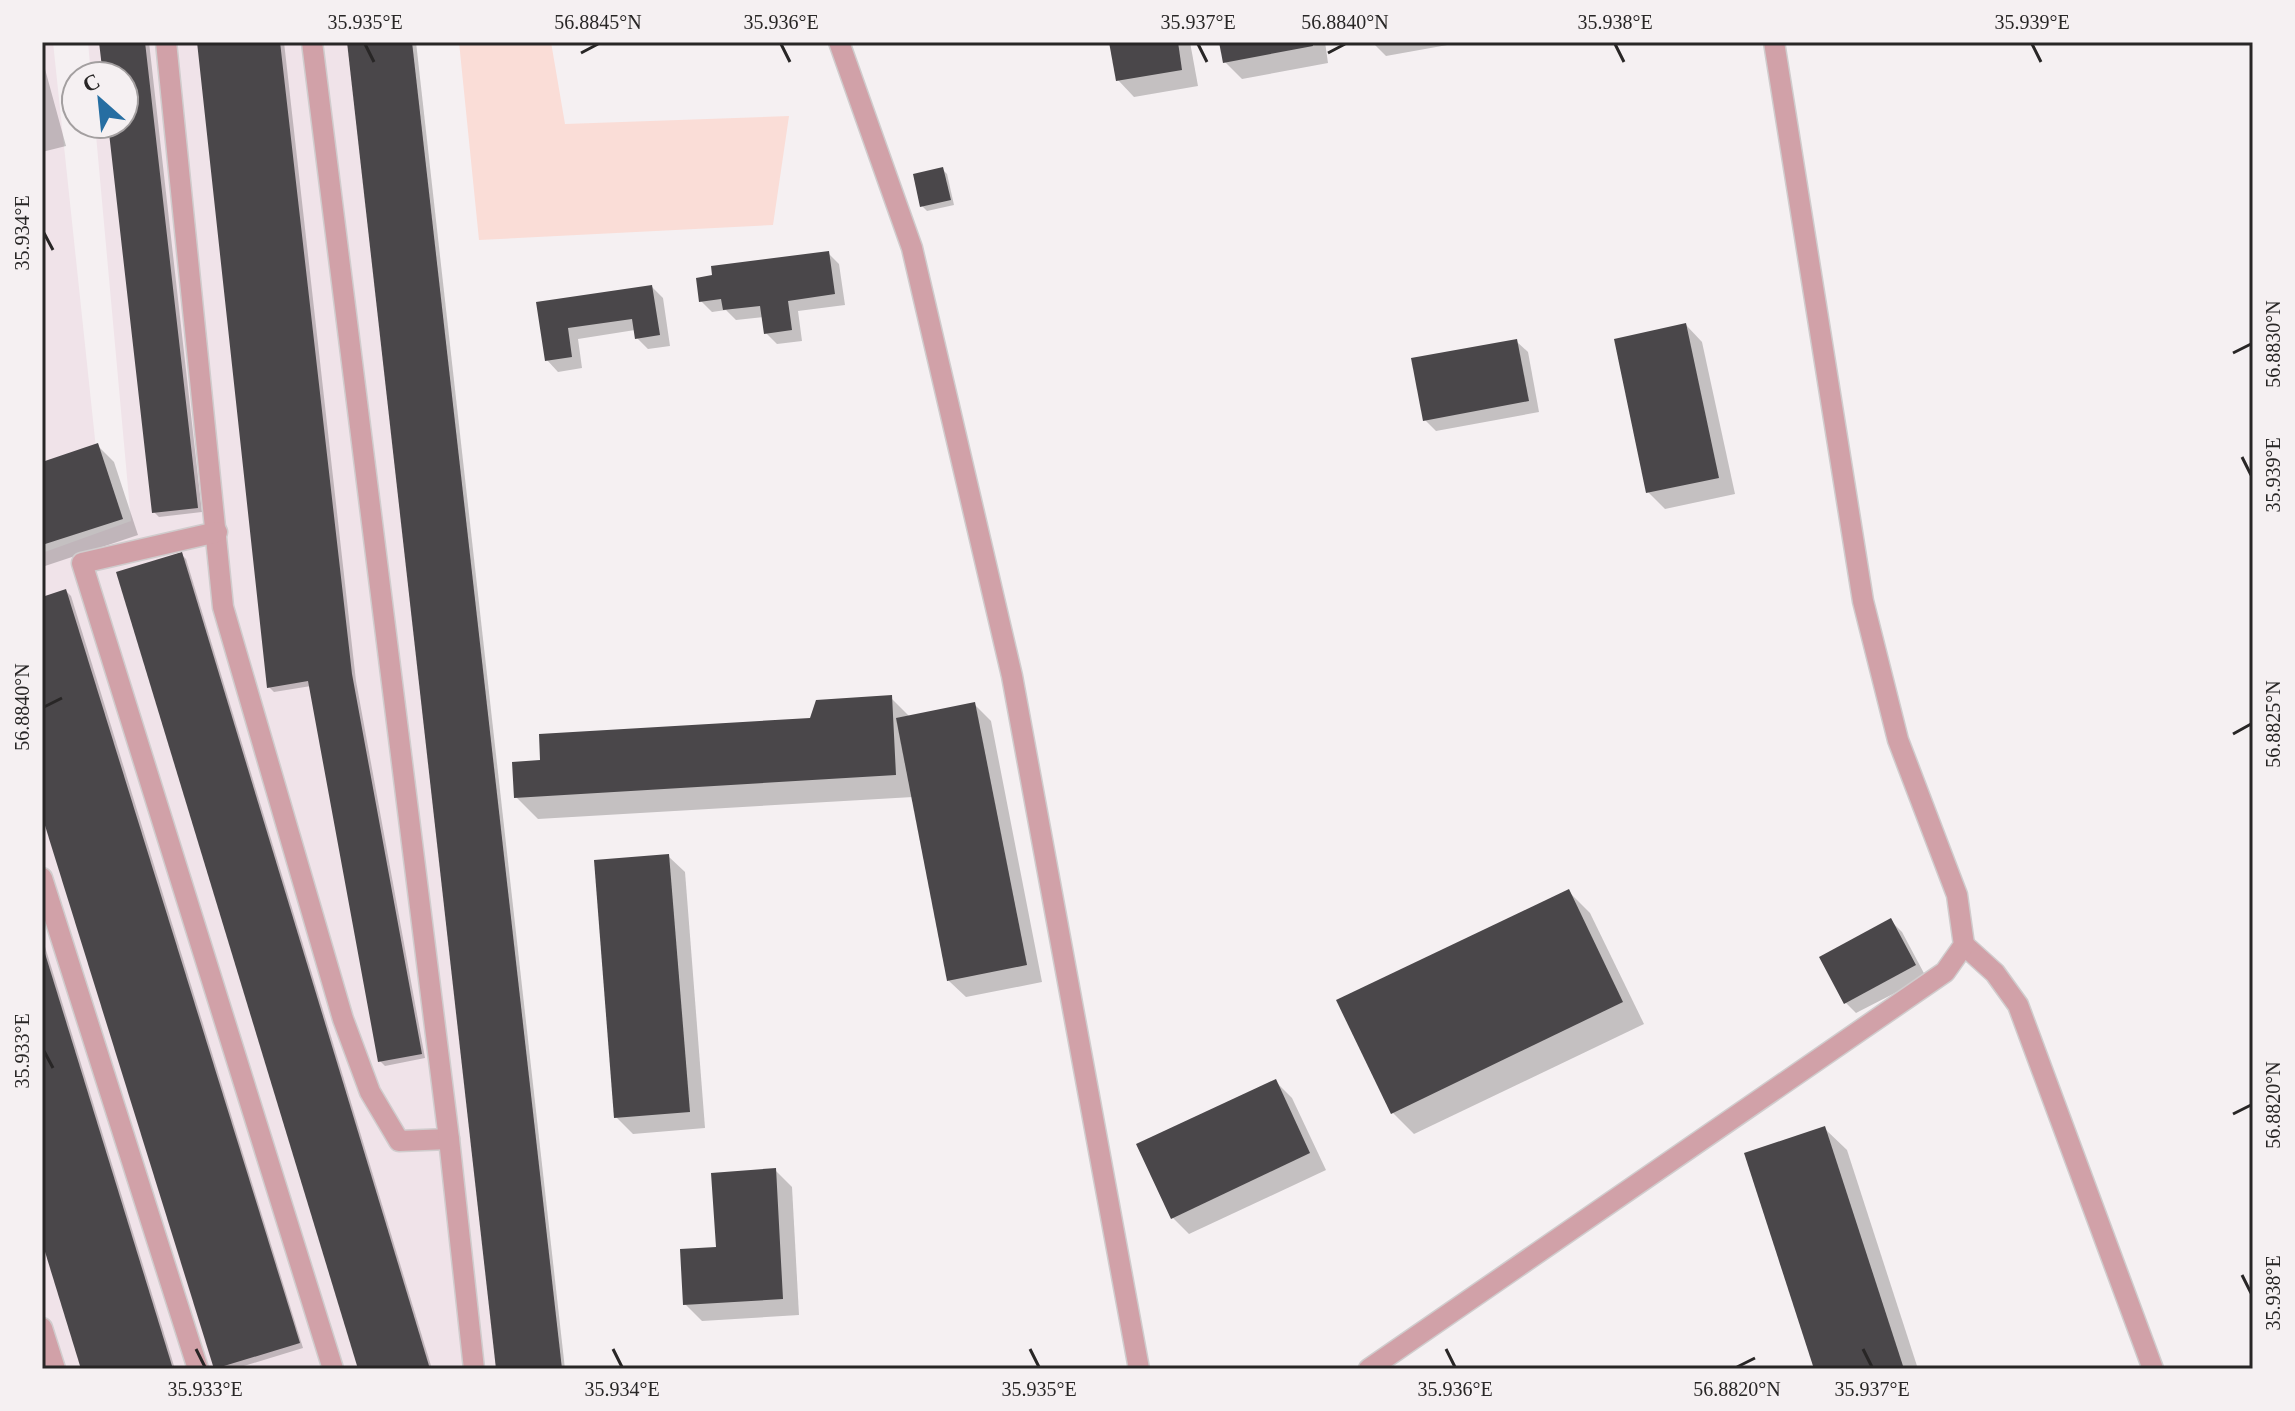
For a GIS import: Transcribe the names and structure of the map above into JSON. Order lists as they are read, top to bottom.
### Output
{
  "north": "top left",
  "coordinates": [
    "35.935°E",
    "56.8845°N",
    "35.936°E",
    "35.937°E",
    "56.8840°N",
    "35.938°E",
    "35.939°E",
    "35.934°E",
    "56.8830°N",
    "56.8825°N",
    "35.933°E",
    "56.8820°N"
  ]
}
